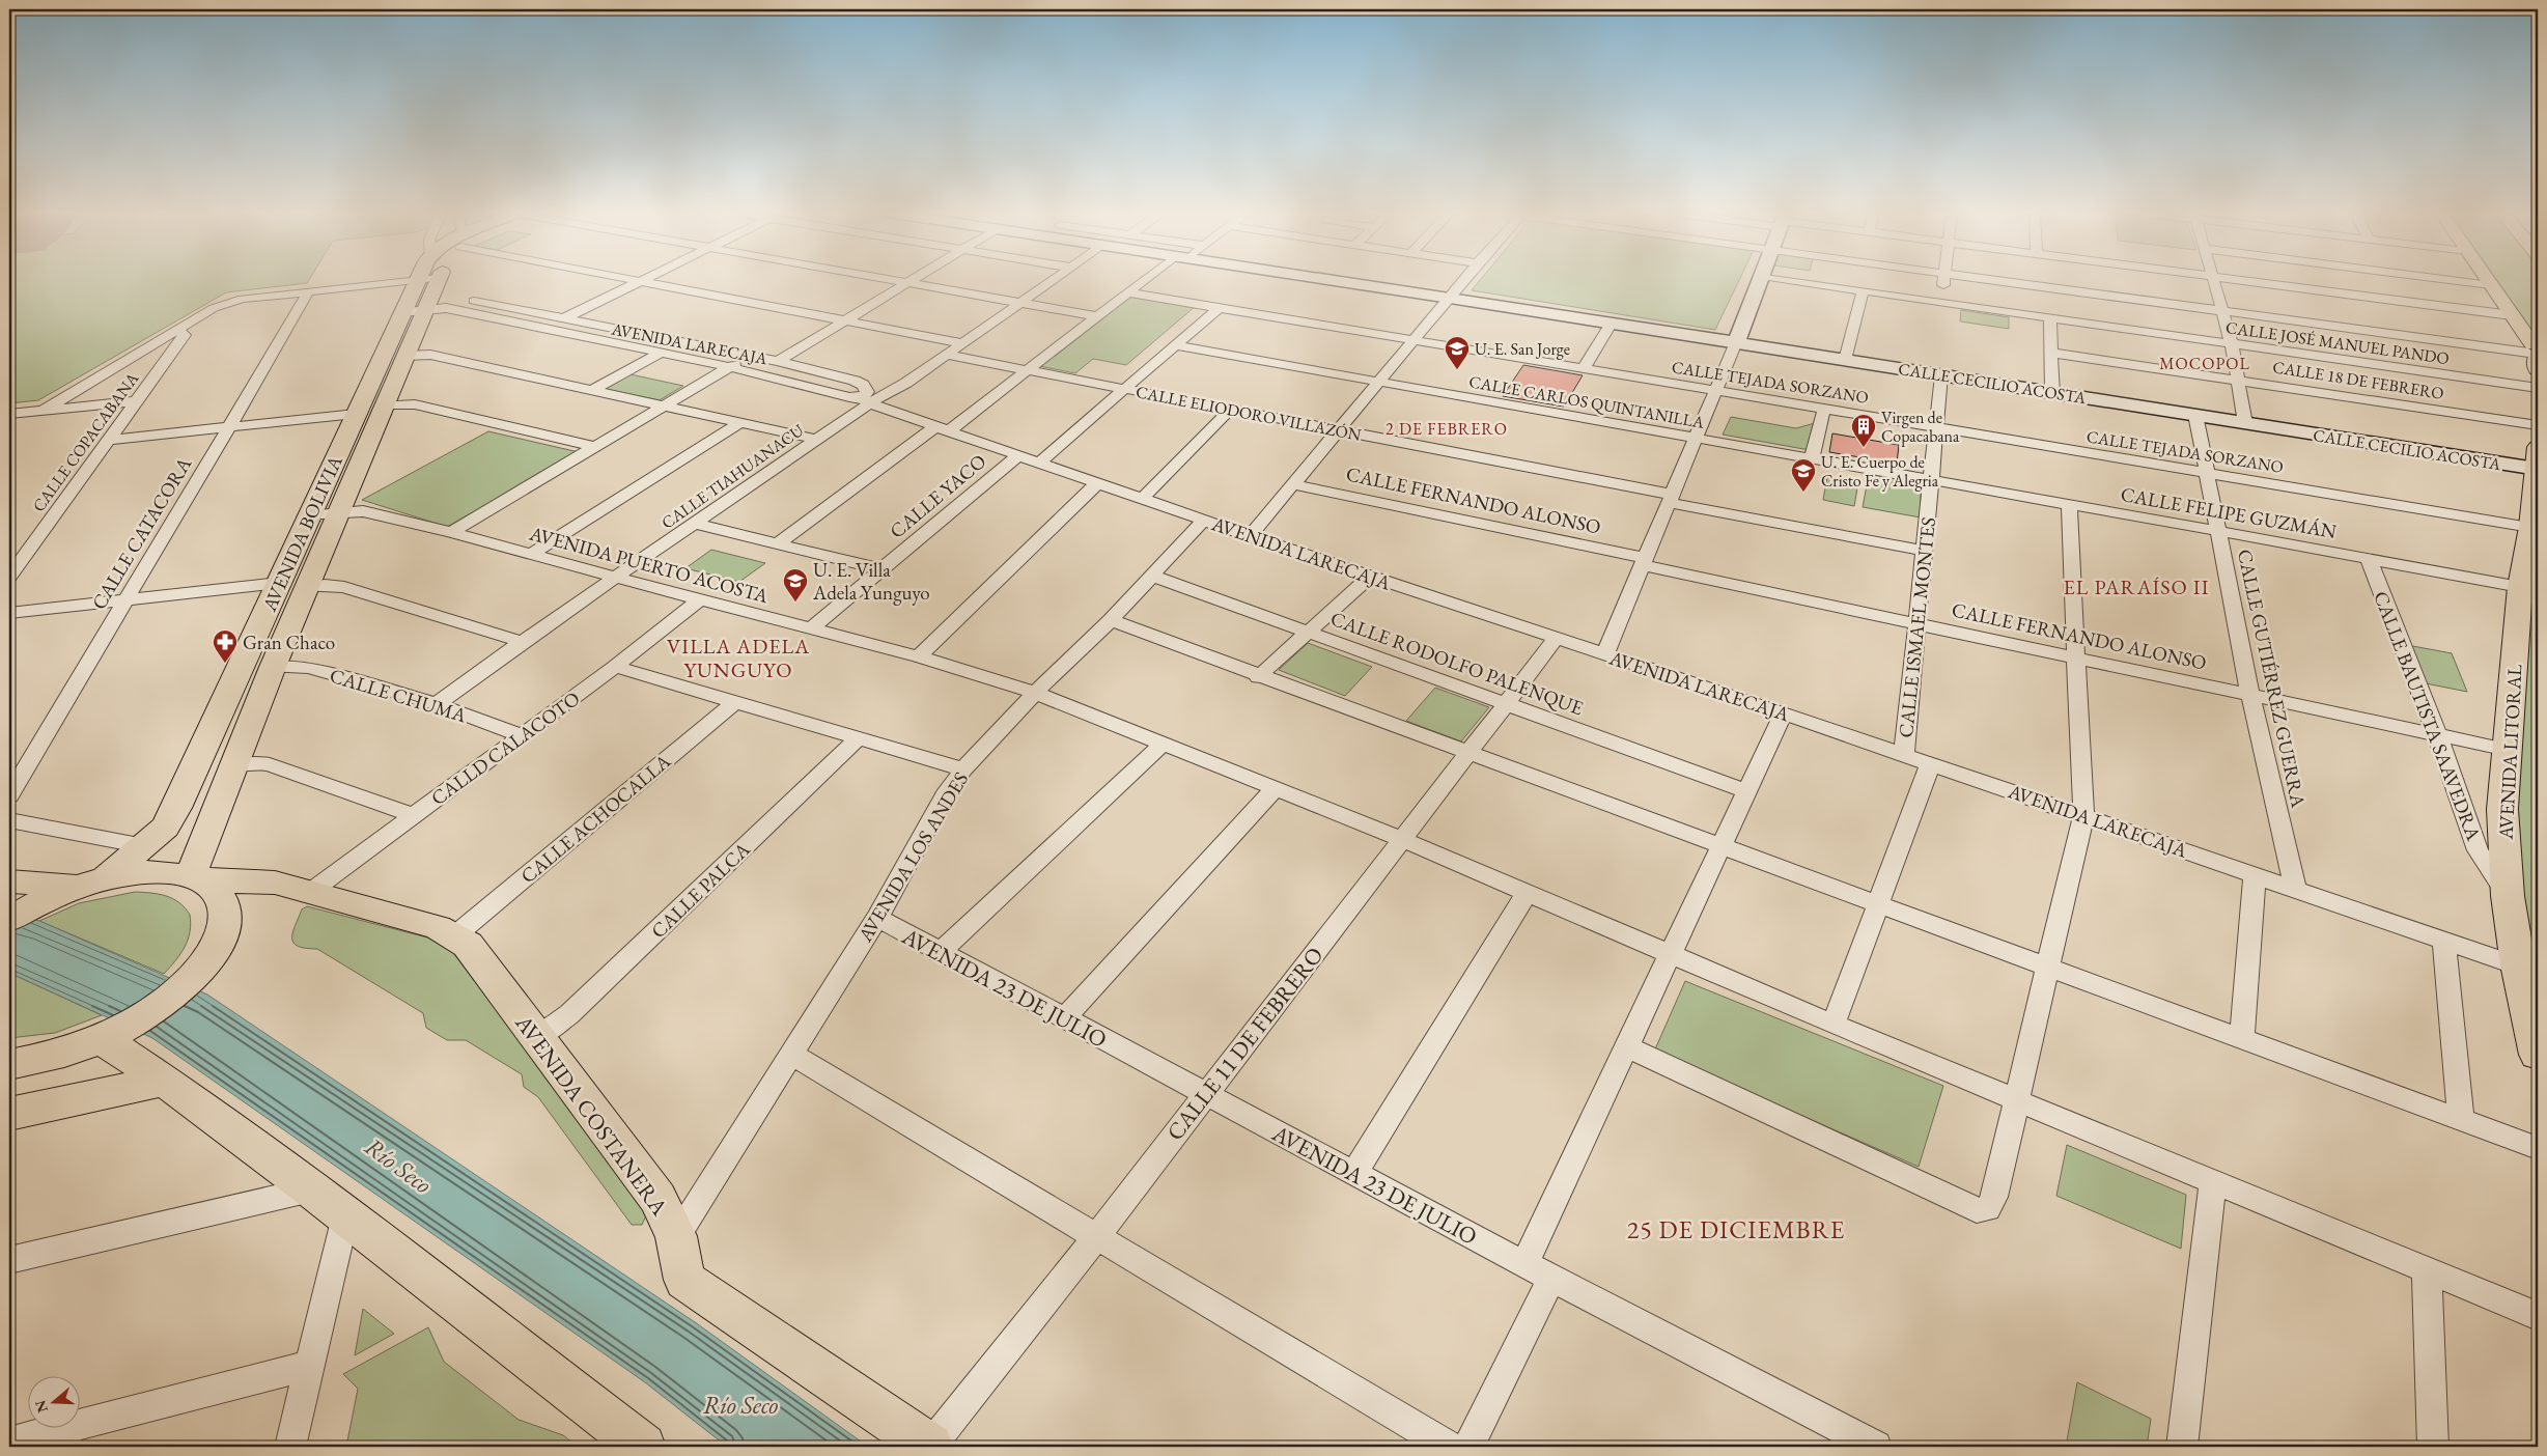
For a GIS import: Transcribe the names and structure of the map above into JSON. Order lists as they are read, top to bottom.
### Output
{
  "streets": {
    "main road": ["AVENIDA BOLIVIA", "AVENIDA LITORAL", "AVENIDA COSTANERA"],
    "street": [
      "CALLE JOSÉ MANUEL PANDO",
      "AVENIDA LARECAJA",
      "CALLE 18 DE FEBRERO",
      "CALLE TEJADA SORZANO",
      "CALLE CECILIO ACOSTA",
      "CALLE CARLOS QUINTANILLA",
      "CALLE ELIODORO VILLAZÓN",
      "CALLE COPACABANA",
      "CALLE TIAHUANACU",
      "CALLE YACO",
      "CALLE FERNANDO ALONSO",
      "CALLE FELIPE GUZMÁN",
      "CALLE CATACORA",
      "AVENIDA PUERTO ACOSTA",
      "CALLE ISMAEL MONTES",
      "CALLE RODOLFO PALENQUE",
      "CALLE GUTIÉRREZ GUERRA",
      "CALLE CHUMA",
      "CALLE BAUTISTA SAAVEDRA",
      "CALLD CALACOTO",
      "CALLE ACHOCALLA",
      "AVENIDA LOS ANDES",
      "CALLE PALCA",
      "AVENIDA 23 DE JULIO",
      "CALLE 11 DE FEBRERO"
    ]
  },
  "crossings": [
    ["AVENIDA LARECAJA", "CALLE TIAHUANACU"],
    ["AVENIDA LARECAJA", "CALLE YACO"],
    ["AVENIDA LARECAJA", "AVENIDA BOLIVIA"],
    ["AVENIDA LARECAJA", "CALLE ISMAEL MONTES"],
    ["AVENIDA LARECAJA", "CALLE GUTIÉRREZ GUERRA"],
    ["AVENIDA LARECAJA", "AVENIDA LITORAL"],
    ["AVENIDA LARECAJA", "AVENIDA LOS ANDES"],
    ["AVENIDA LARECAJA", "CALLE 11 DE FEBRERO"],
    ["CALLE TEJADA SORZANO", "CALLE ISMAEL MONTES"],
    ["CALLE TEJADA SORZANO", "CALLE GUTIÉRREZ GUERRA"],
    ["CALLE TEJADA SORZANO", "AVENIDA LITORAL"],
    ["CALLE CECILIO ACOSTA", "CALLE ISMAEL MONTES"],
    ["CALLE CECILIO ACOSTA", "CALLE GUTIÉRREZ GUERRA"],
    ["CALLE CECILIO ACOSTA", "AVENIDA LITORAL"],
    ["CALLE CARLOS QUINTANILLA", "CALLE FELIPE GUZMÁN"],
    ["CALLE CARLOS QUINTANILLA", "CALLE ISMAEL MONTES"],
    ["CALLE ELIODORO VILLAZÓN", "CALLE TIAHUANACU"],
    ["CALLE ELIODORO VILLAZÓN", "CALLE ISMAEL MONTES"],
    ["CALLE TIAHUANACU", "AVENIDA PUERTO ACOSTA"],
    ["CALLE TIAHUANACU", "CALLE CHUMA"],
    ["CALLE YACO", "AVENIDA PUERTO ACOSTA"],
    ["CALLE FERNANDO ALONSO", "CALLE ISMAEL MONTES"],
    ["CALLE FERNANDO ALONSO", "CALLE GUTIÉRREZ GUERRA"],
    ["CALLE FERNANDO ALONSO", "CALLE BAUTISTA SAAVEDRA"],
    ["CALLE FERNANDO ALONSO", "AVENIDA LITORAL"],
    ["CALLE FELIPE GUZMÁN", "CALLE ISMAEL MONTES"],
    ["CALLE FELIPE GUZMÁN", "CALLE GUTIÉRREZ GUERRA"],
    ["CALLE FELIPE GUZMÁN", "CALLE BAUTISTA SAAVEDRA"],
    ["CALLE FELIPE GUZMÁN", "AVENIDA LITORAL"],
    ["AVENIDA BOLIVIA", "AVENIDA PUERTO ACOSTA"],
    ["AVENIDA BOLIVIA", "CALLE CHUMA"],
    ["AVENIDA BOLIVIA", "AVENIDA COSTANERA"],
    ["AVENIDA PUERTO ACOSTA", "CALLE ISMAEL MONTES"],
    ["AVENIDA PUERTO ACOSTA", "CALLD CALACOTO"],
    ["AVENIDA PUERTO ACOSTA", "AVENIDA LOS ANDES"],
    ["AVENIDA PUERTO ACOSTA", "CALLE 11 DE FEBRERO"],
    ["CALLE RODOLFO PALENQUE", "AVENIDA LOS ANDES"],
    ["CALLE RODOLFO PALENQUE", "CALLE 11 DE FEBRERO"],
    ["CALLE CHUMA", "CALLD CALACOTO"],
    ["CALLE BAUTISTA SAAVEDRA", "AVENIDA LITORAL"],
    ["CALLD CALACOTO", "AVENIDA COSTANERA"],
    ["CALLE ACHOCALLA", "AVENIDA COSTANERA"],
    ["AVENIDA LOS ANDES", "AVENIDA 23 DE JULIO"],
    ["AVENIDA LOS ANDES", "AVENIDA COSTANERA"],
    ["CALLE PALCA", "AVENIDA COSTANERA"],
    ["AVENIDA 23 DE JULIO", "CALLE 11 DE FEBRERO"],
    ["CALLE 11 DE FEBRERO", "AVENIDA COSTANERA"]
  ],
  "districts": [
    "MOCOPOL",
    "2 DE FEBRERO",
    "EL PARAÍSO II",
    "VILLA ADELA YUNGUYO",
    "25 DE DICIEMBRE"
  ],
  "water": ["Río Seco"],
  "places": {
    "school or university": ["U. E. San Jorge", "U. E. Cuerpo de Cristo Fe y Alegria", "U. E. Villa Adela Yunguyo"],
    "building": ["Virgen de Copacabana"],
    "pharmacy": ["Gran Chaco"]
  },
  "north": "left"
}
